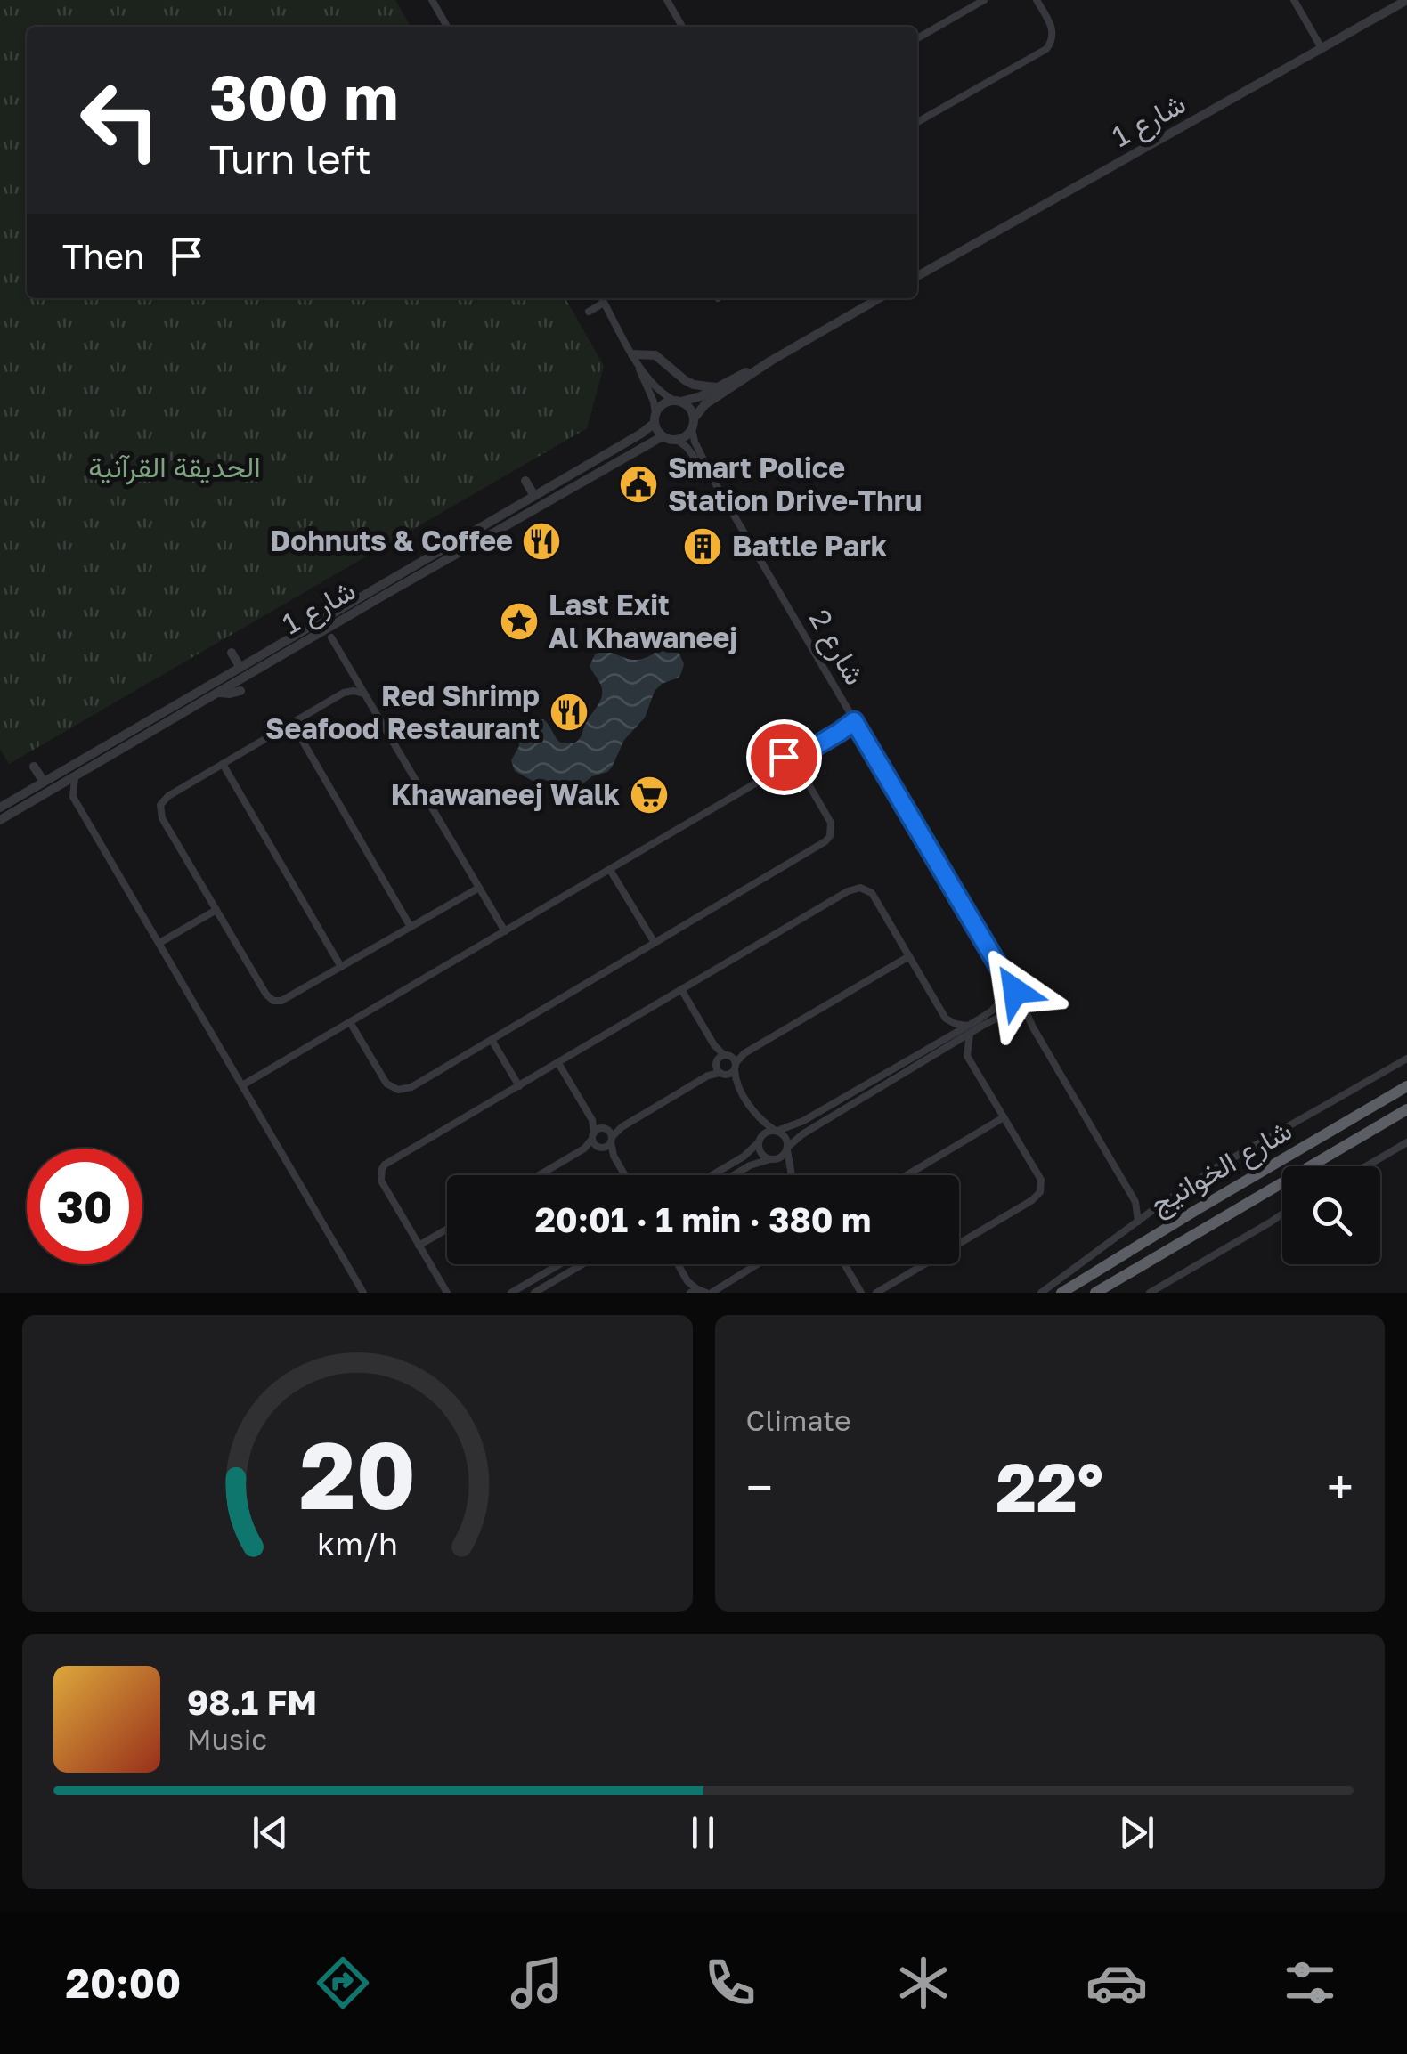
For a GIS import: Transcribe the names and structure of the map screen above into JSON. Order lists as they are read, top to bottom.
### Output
{
  "streets": {
    "highway": ["شارع الخوانيج"],
    "street": ["شارع 1", "شارع 2"]
  },
  "crossings": [
    ["شارع 1", "شارع 2"]
  ],
  "parks": ["الحديقة القرآنية"],
  "places": {
    "public building": ["Smart Police Station Drive-Thru"],
    "restaurant": ["Dohnuts & Coffee", "Red Shrimp Seafood Restaurant"],
    "building": ["Battle Park"],
    "place": ["Last Exit Al Khawaneej"],
    "supermarket": ["Khawaneej Walk"]
  },
  "page": {
    "turn": ["300 m", "Turn left"],
    "then": "Then",
    "limit": "30",
    "trip": "20:01 · 1 min · 380 m",
    "tile": "Climate",
    "heat": ["−", "22°", "+"],
    "song": ["98.1 FM", "Music"],
    "tabs": "20:00",
    "gauge": ["20", "km/h"]
  }
}
